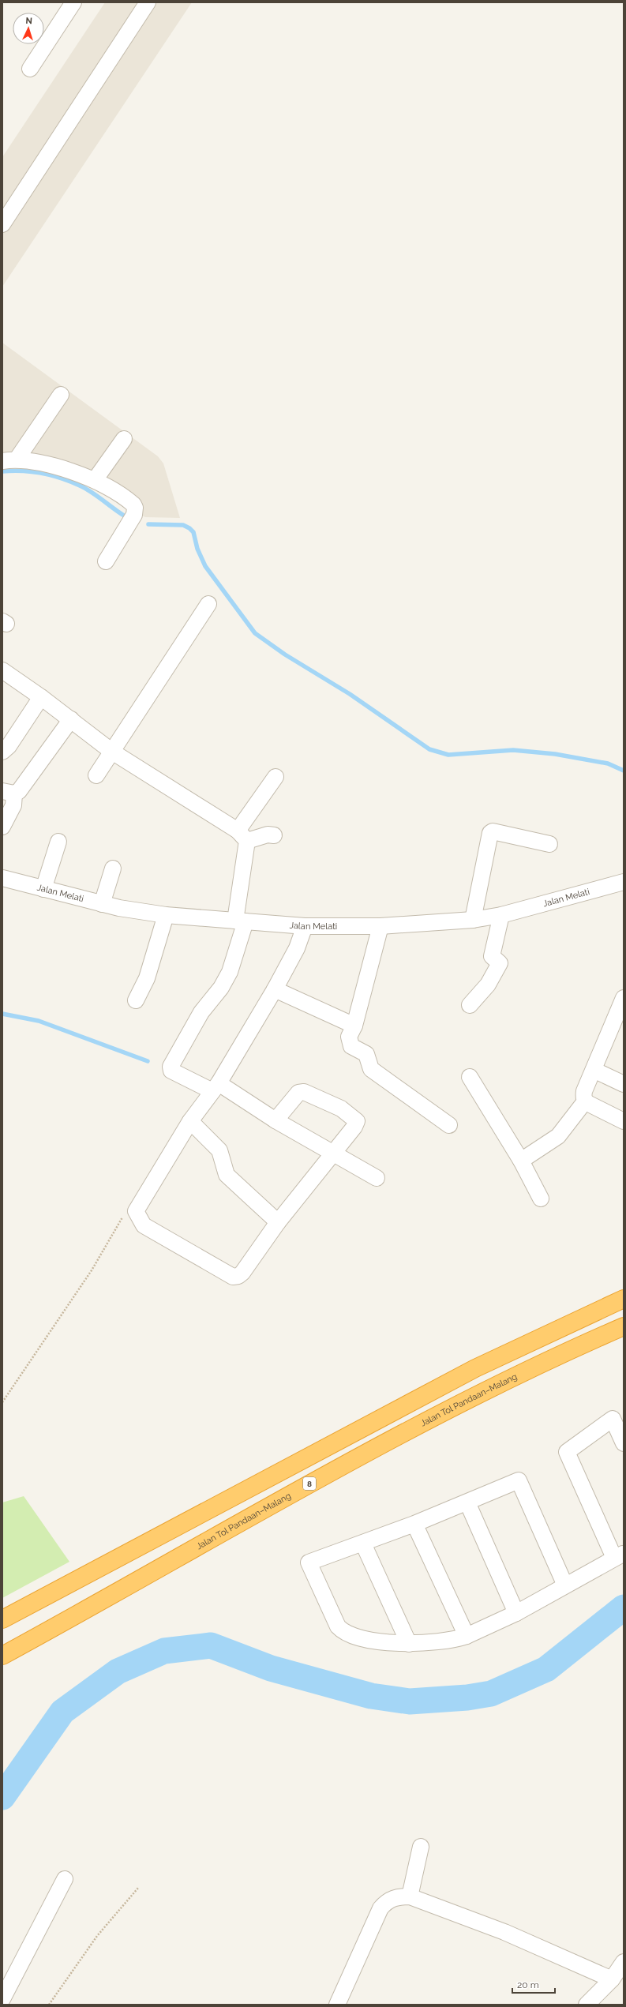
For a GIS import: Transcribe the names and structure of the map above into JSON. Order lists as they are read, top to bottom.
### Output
{
  "streets": {
    "highway": ["Jalan Tol Pandaan–Malang", "8"],
    "street": ["Jalan Melati"]
  },
  "scale_bar": "20 m",
  "north": "top"
}
